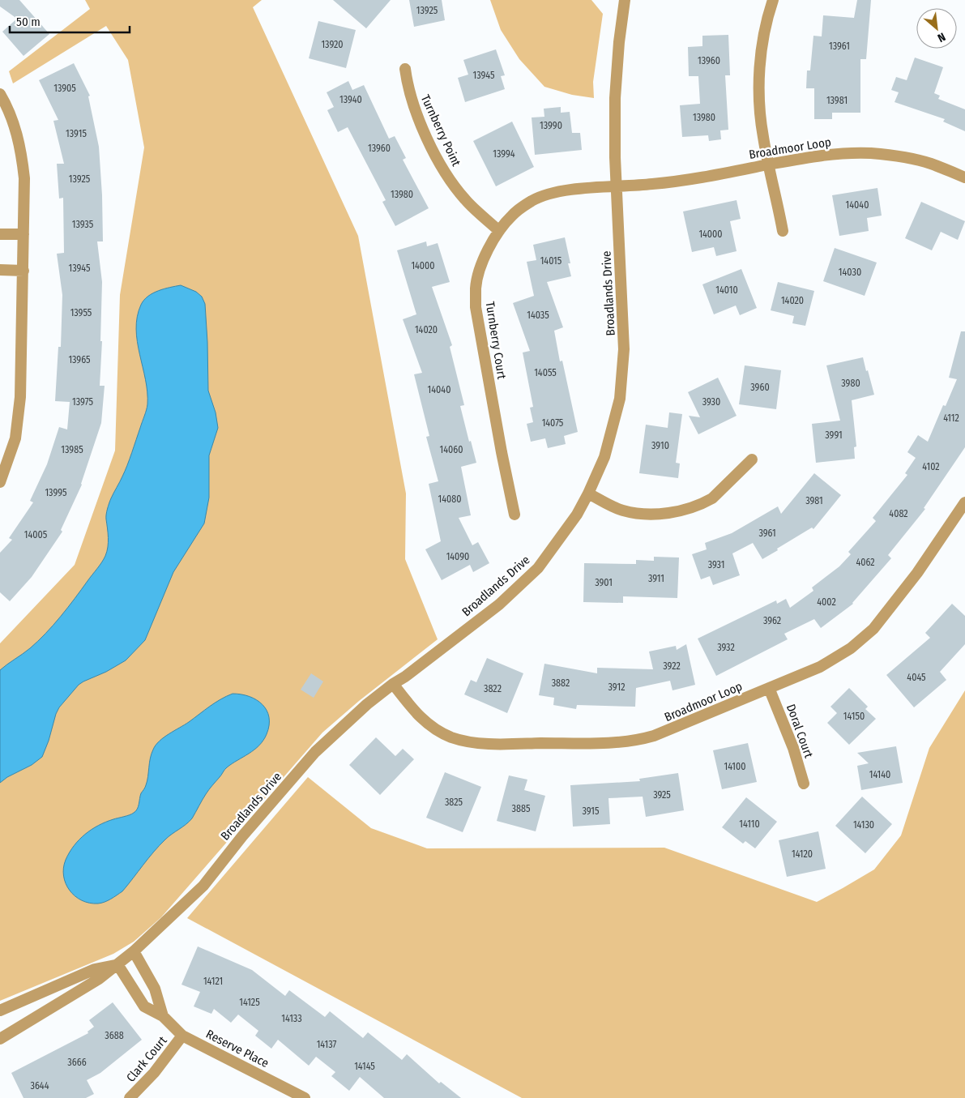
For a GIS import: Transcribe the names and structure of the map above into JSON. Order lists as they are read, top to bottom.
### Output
{
  "streets": {
    "street": [
      "Turnberry Point",
      "Broadmoor Loop",
      "Broadlands Drive",
      "Turnberry Court",
      "Doral Court",
      "Reserve Place",
      "Clark Court"
    ]
  },
  "crossings": [
    ["Turnberry Point", "Turnberry Court"],
    ["Broadmoor Loop", "Broadlands Drive"],
    ["Broadmoor Loop", "Turnberry Court"],
    ["Broadmoor Loop", "Doral Court"],
    ["Broadlands Drive", "Turnberry Court"],
    ["Broadlands Drive", "Reserve Place"],
    ["Reserve Place", "Clark Court"]
  ],
  "house_numbers": [
    "13925",
    "13920",
    "13961",
    "13960",
    "13945",
    "13905",
    "13940",
    "13981",
    "13980",
    "13990",
    "13915",
    "13960",
    "13994",
    "13925",
    "13980",
    "14040",
    "13935",
    "14000",
    "14015",
    "14000",
    "13945",
    "14030",
    "14010",
    "14020",
    "13955",
    "14035",
    "14020",
    "13965",
    "14055",
    "3980",
    "3960",
    "14040",
    "13975",
    "3930",
    "4112",
    "14075",
    "3991",
    "3910",
    "13985",
    "14060",
    "4102",
    "13995",
    "14080",
    "3981",
    "4082",
    "3961",
    "14005",
    "14090",
    "4062",
    "3931",
    "3911",
    "3901",
    "4002",
    "3962",
    "3932",
    "3922",
    "4045",
    "3882",
    "3912",
    "3822",
    "14150",
    "14100",
    "14140",
    "3925",
    "3825",
    "3885",
    "3915",
    "14110",
    "14130",
    "14120",
    "14121",
    "14125",
    "14133",
    "3688",
    "14137",
    "3666",
    "14145",
    "3644"
  ],
  "scale_bar": "50 m",
  "north": "bottom right"
}
